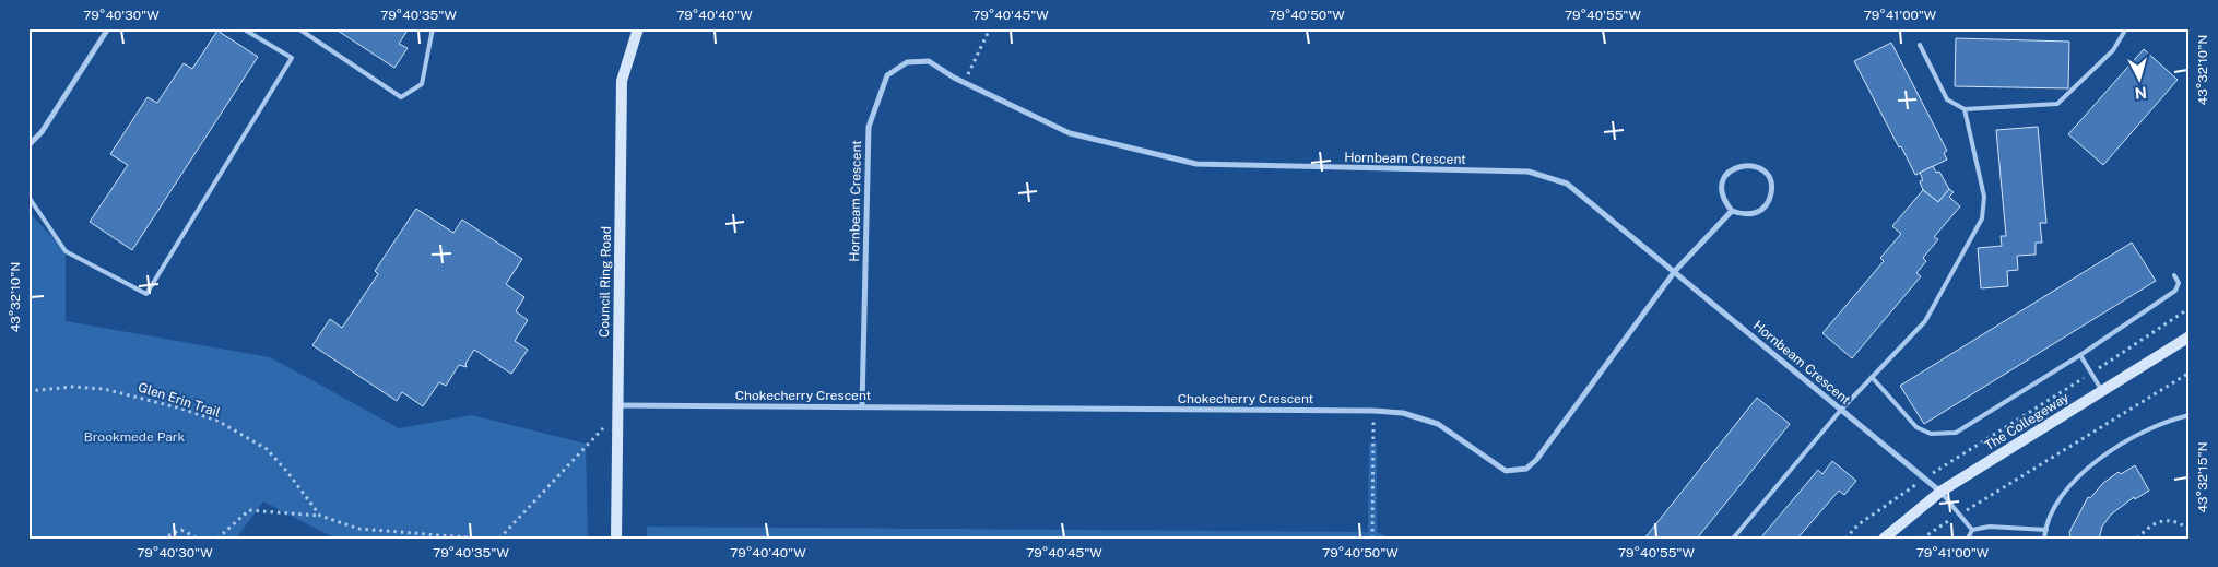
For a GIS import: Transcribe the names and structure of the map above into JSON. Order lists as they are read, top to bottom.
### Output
{
  "streets": {
    "street": [
      "Hornbeam Crescent",
      "Council Ring Road",
      "Chokecherry Crescent",
      "The Collegeway"
    ],
    "path": ["Glen Erin Trail"]
  },
  "crossings": [
    ["Hornbeam Crescent", "Chokecherry Crescent"],
    ["Hornbeam Crescent", "The Collegeway"],
    ["Council Ring Road", "Chokecherry Crescent"]
  ],
  "parks": ["Brookmede Park"],
  "north": "bottom",
  "coordinates": [
    "79°40'30\"W",
    "79°40'35\"W",
    "79°40'40\"W",
    "79°40'45\"W",
    "79°40'50\"W",
    "79°40'55\"W",
    "79°41'00\"W",
    "43°32'10\"N",
    "43°32'15\"N"
  ]
}
